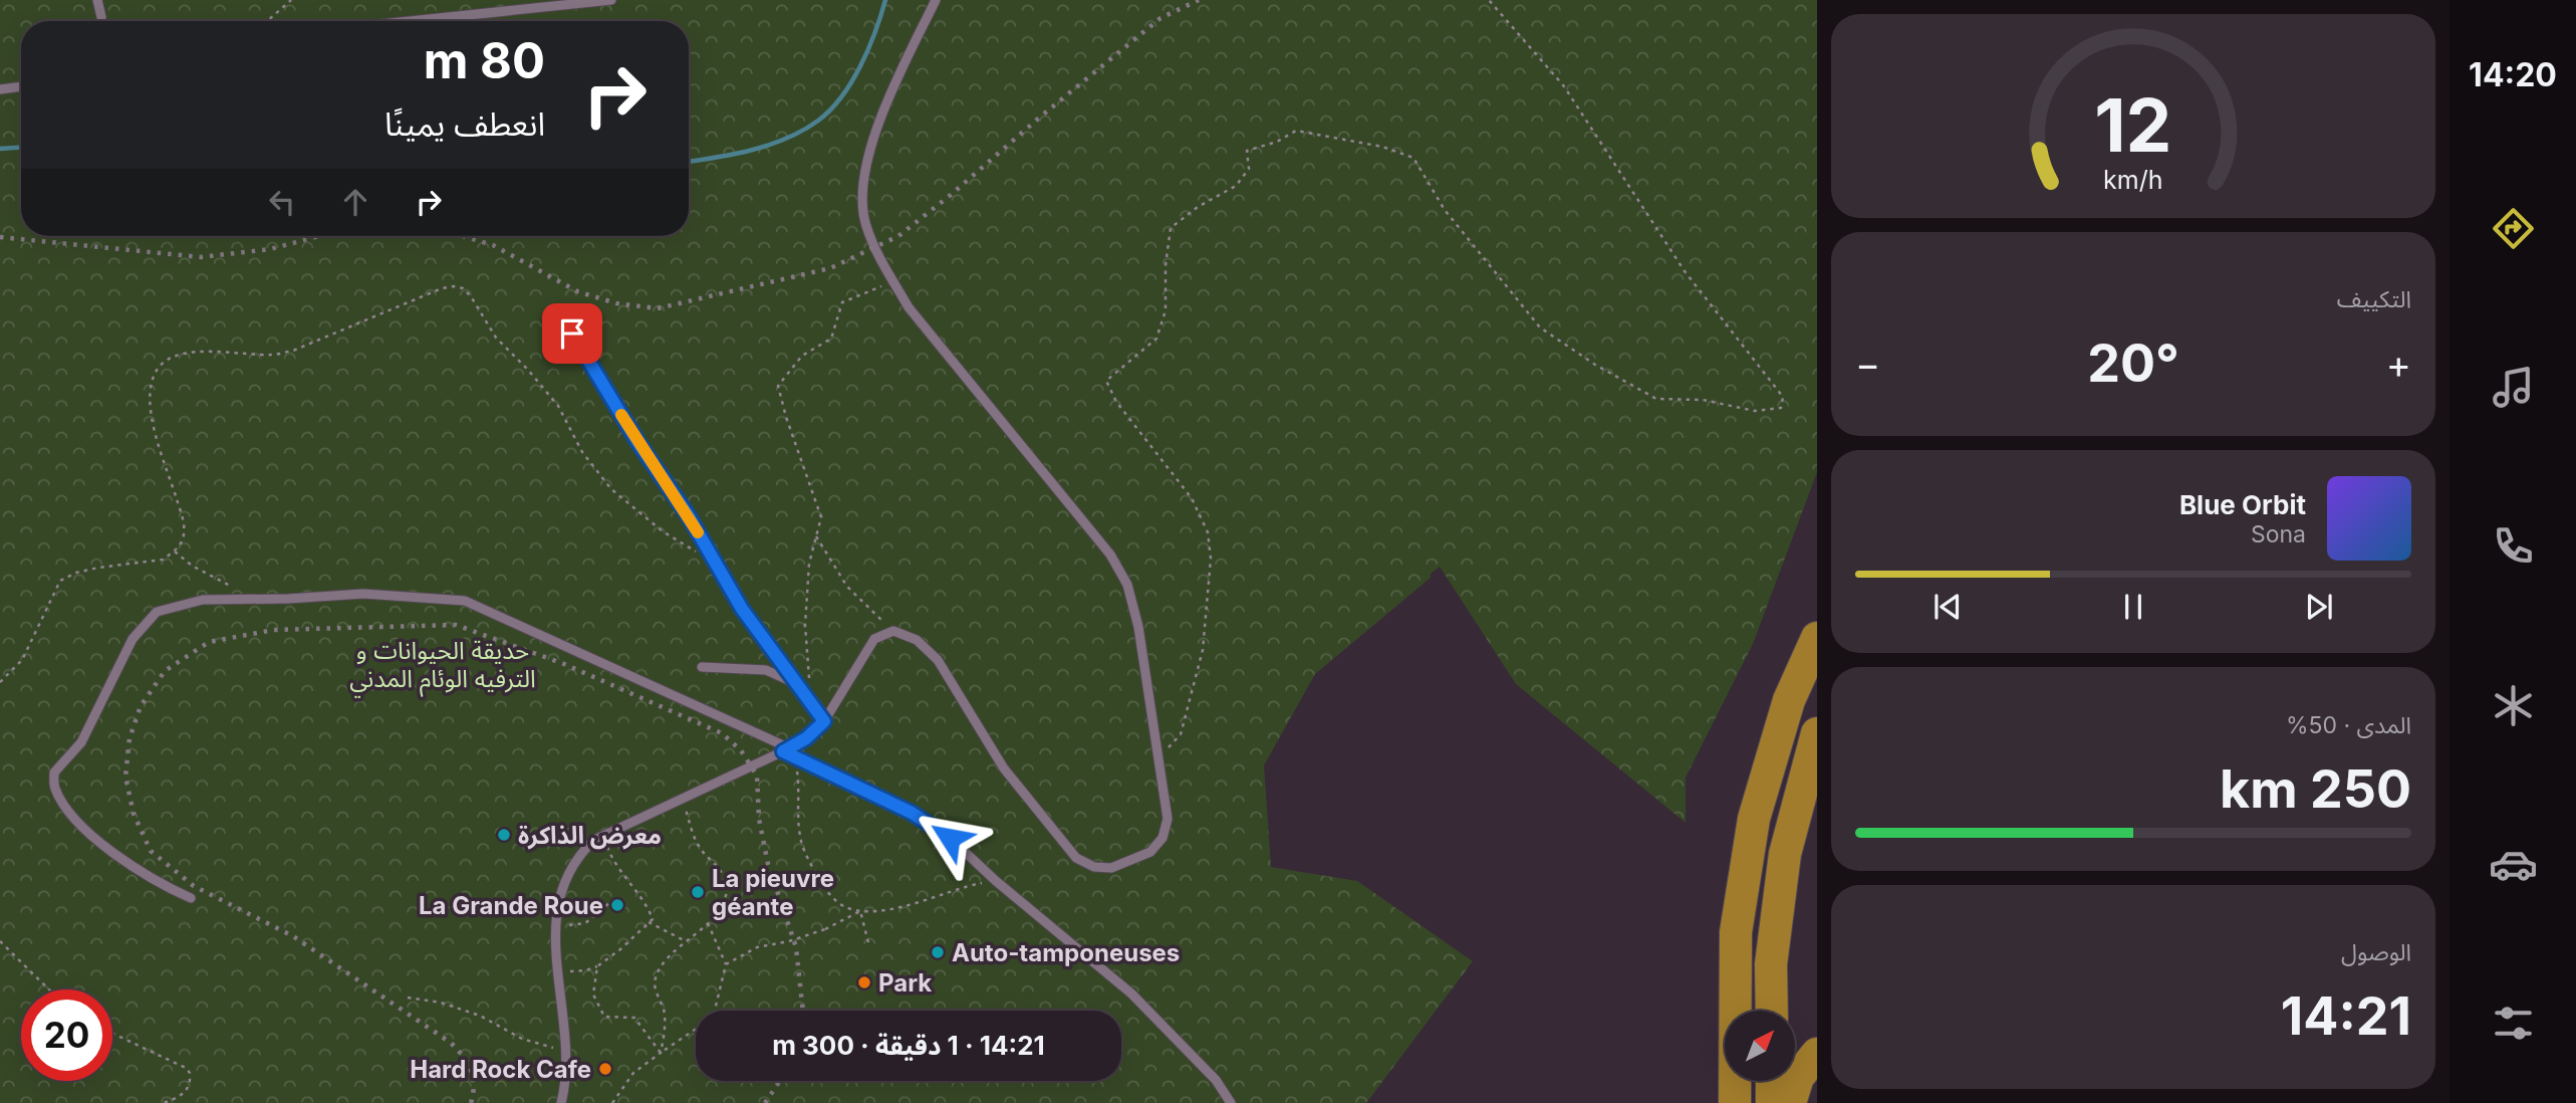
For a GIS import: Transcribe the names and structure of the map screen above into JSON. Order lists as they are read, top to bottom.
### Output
{
  "parks": ["حديقة الحيوانات و الترفيه الوئام المدني"],
  "places": [
    "معرض الذاكرة",
    "La pieuvre géante",
    "La Grande Roue",
    "Auto-tamponeuses",
    "Park",
    "Hard Rock Cafe"
  ],
  "north": "top right",
  "page": {
    "tabs": "14:20",
    "turn": ["80 m", "انعطف يمينًا"],
    "tile": [
      "التكييف",
      ["المدى · 50%", "250 km"],
      ["الوصول", "14:21"]
    ],
    "heat": ["−", "20°", "+"],
    "song": ["Blue Orbit", "Sona"],
    "limit": "20",
    "trip": "14:21 · 1 دقيقة · 300 m",
    "gauge": ["12", "km/h"]
  }
}
